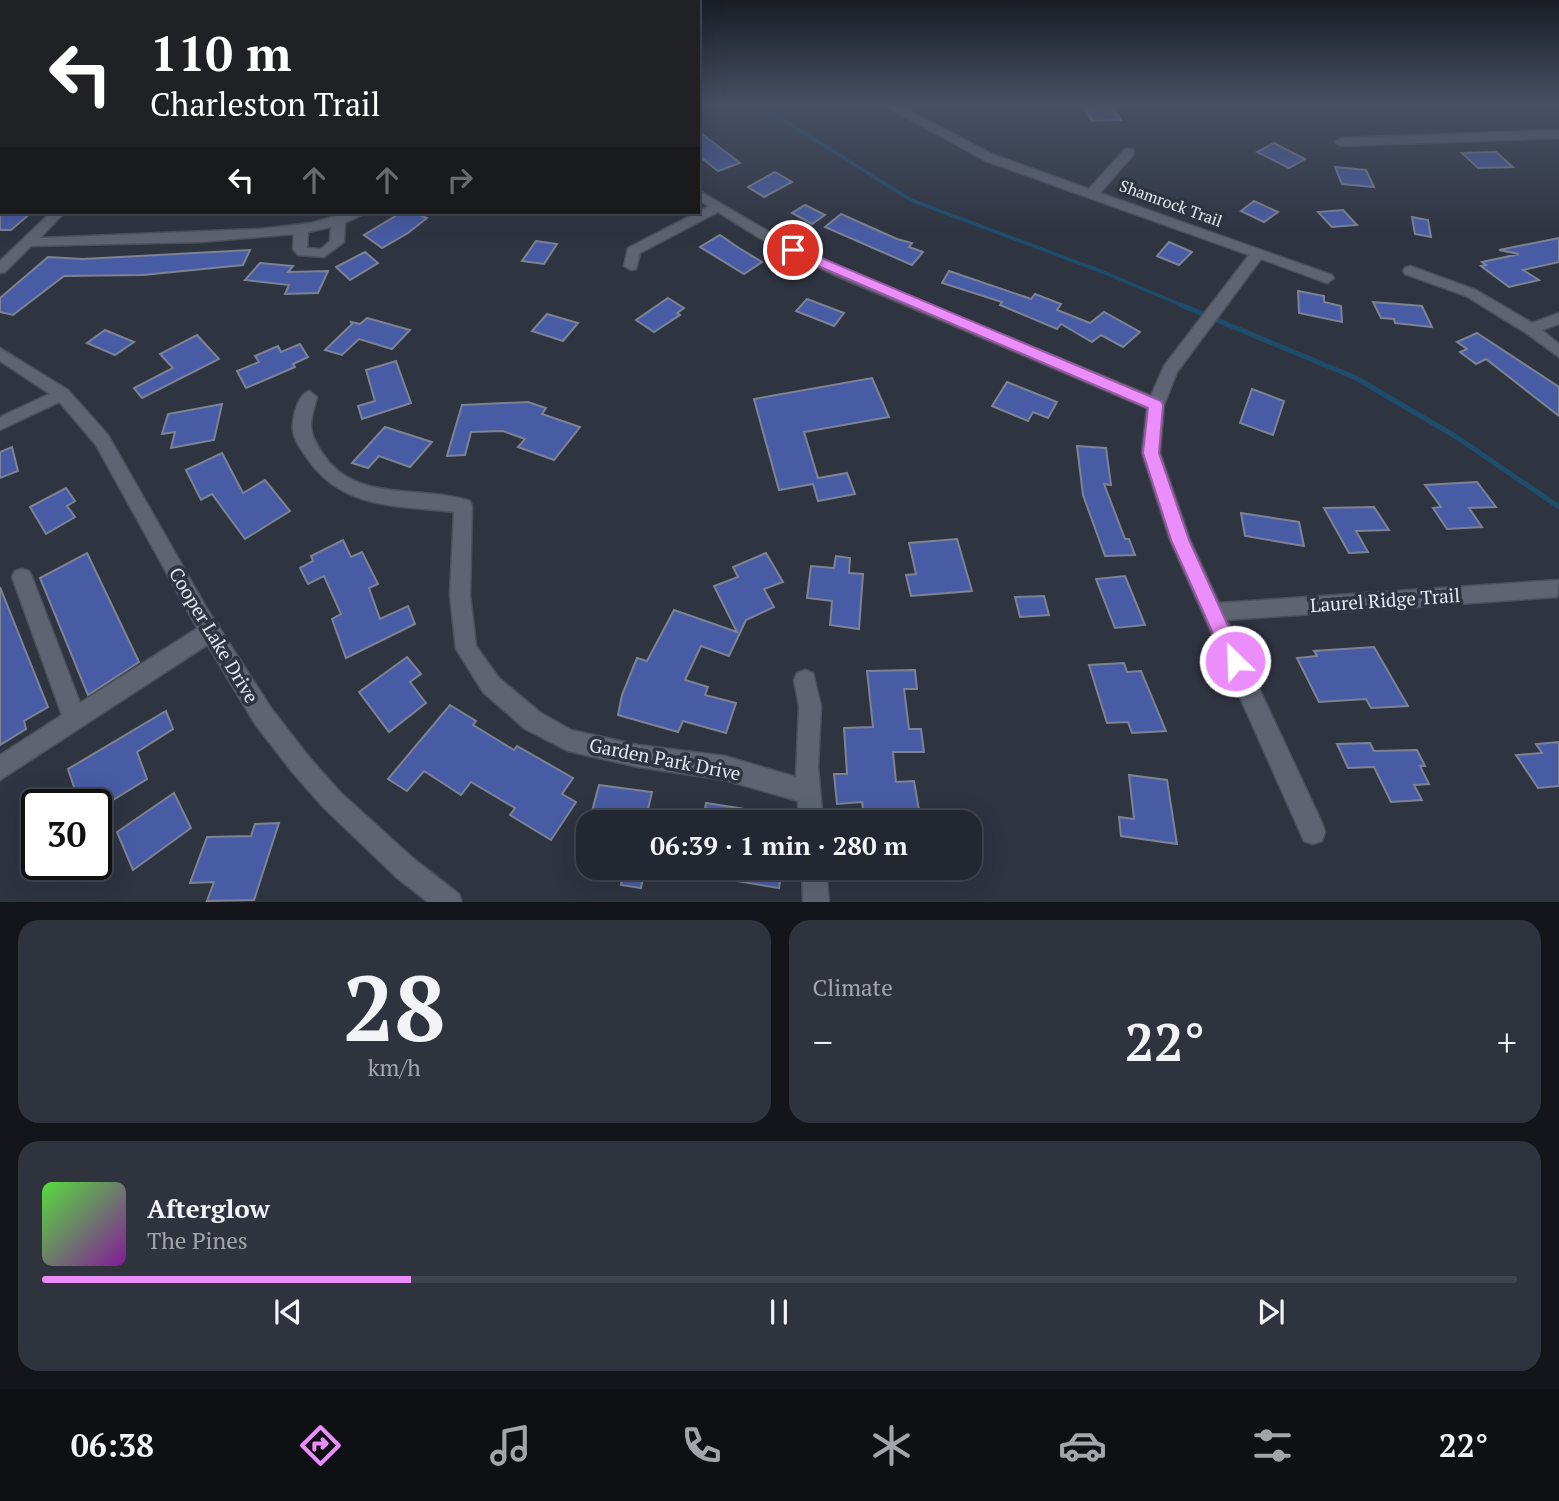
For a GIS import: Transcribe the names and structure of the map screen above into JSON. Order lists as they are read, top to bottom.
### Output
{
  "streets": {
    "street": [
      "Shamrock Trail",
      "Laurel Ridge Trail",
      "Cooper Lake Drive",
      "Garden Park Drive"
    ]
  },
  "page": {
    "turn": ["110 m", "Charleston Trail"],
    "limit": "30",
    "trip": "06:39 · 1 min · 280 m",
    "tile": [
      ["28", "km/h"],
      "Climate"
    ],
    "heat": ["−", "22°", "+"],
    "song": ["Afterglow", "The Pines"],
    "tabs": ["06:38", "22°"]
  }
}
